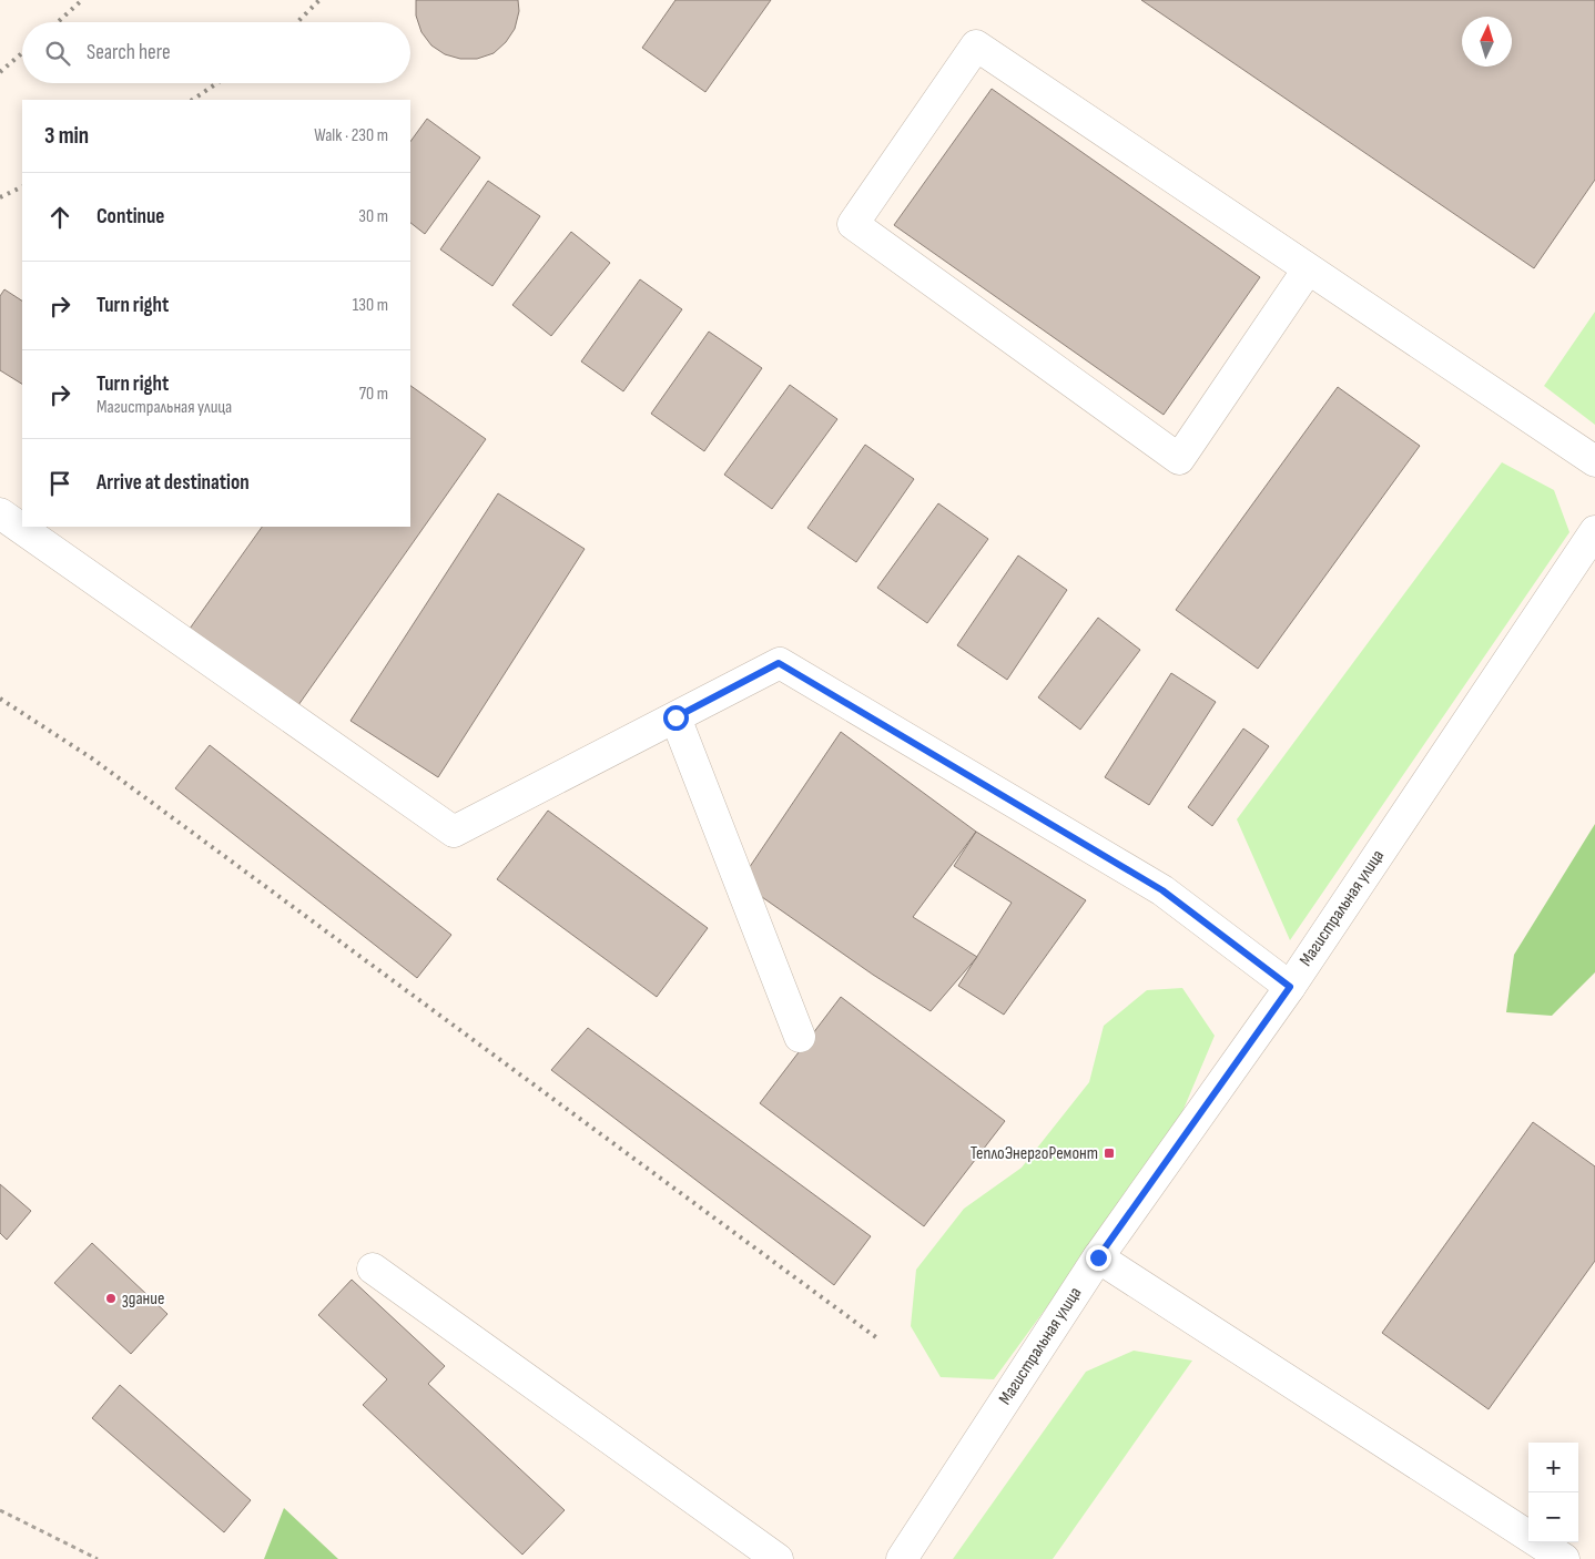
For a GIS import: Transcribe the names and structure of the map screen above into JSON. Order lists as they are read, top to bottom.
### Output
{
  "streets": {
    "main road": ["Магистральная улица"]
  },
  "places": {
    "transit": ["ТеплоЭнергоРемонт"],
    "other": ["здание"]
  },
  "north": "top",
  "page": {
    "search": "Search here",
    "heading": ["3 min", "Walk · 230 m"],
    "list": [
      ["Continue", "30 m"],
      ["Turn right", "130 m"],
      ["Turn right", "Магистральная улица", "70 m"],
      "Arrive at destination"
    ],
    "map_buttons": ["+", "−"]
  }
}
